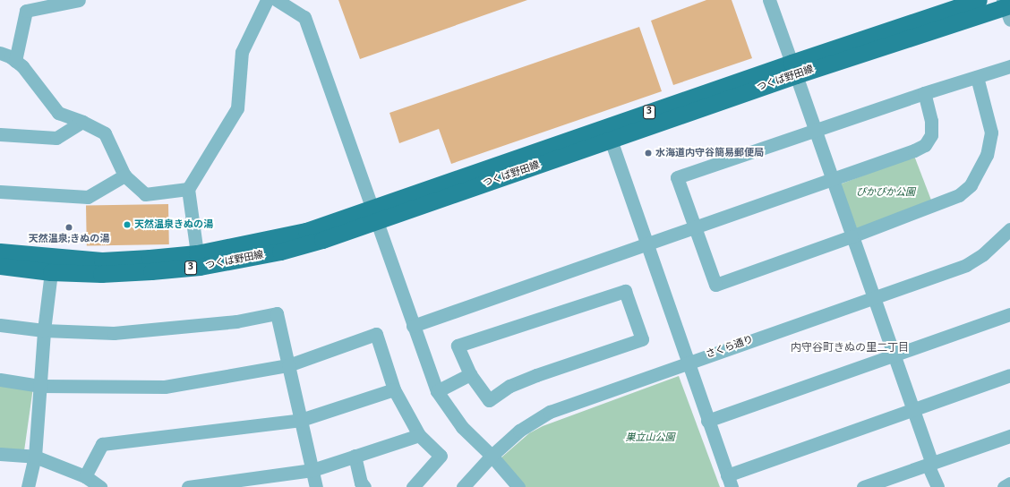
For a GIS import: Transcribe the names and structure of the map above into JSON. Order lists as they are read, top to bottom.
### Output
{
  "streets": {
    "main road": ["つくば野田線", "3"],
    "street": ["さくら通り"]
  },
  "districts": ["内守谷町きぬの里二丁目"],
  "parks": ["ぴかぴか公園", "巣立山公園"],
  "places": ["水海道内守谷簡易郵便局", "天然温泉きぬの湯", "天然温泉;きぬの湯"]
}
